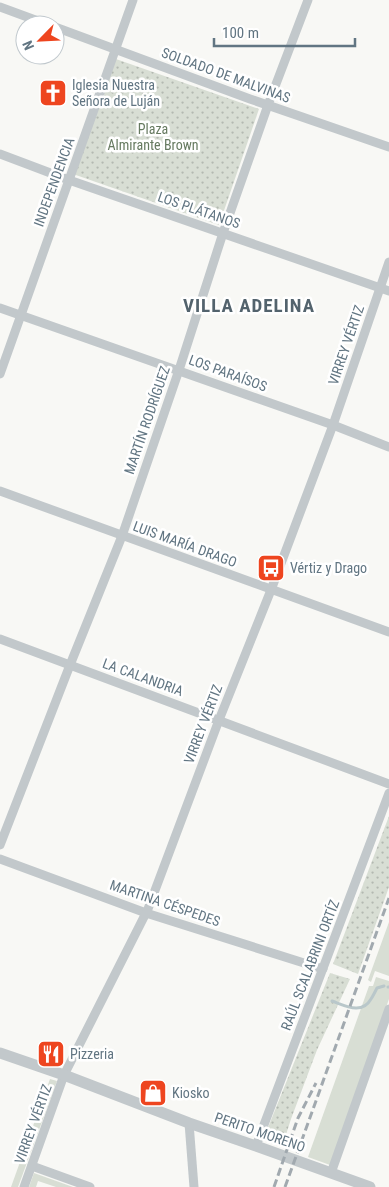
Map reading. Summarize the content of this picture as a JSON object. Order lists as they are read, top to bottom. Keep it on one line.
{"streets":{"street":["SOLDADO DE MALVINAS","INDEPENDENCIA","LOS PLÁTANOS","VIRREY VÉRTIZ","LOS PARAÍSOS","MARTÍN RODRÍGUEZ","LUIS MARÍA DRAGO","LA CALANDRIA","MARTINA CÉSPEDES","RAÚL SCALABRINI ORTÍZ","PERITO MORENO"]},"crossings":[["SOLDADO DE MALVINAS","INDEPENDENCIA"],["SOLDADO DE MALVINAS","MARTÍN RODRÍGUEZ"],["INDEPENDENCIA","LOS PLÁTANOS"],["INDEPENDENCIA","LOS PARAÍSOS"],["LOS PLÁTANOS","VIRREY VÉRTIZ"],["LOS PLÁTANOS","MARTÍN RODRÍGUEZ"],["VIRREY VÉRTIZ","LOS PARAÍSOS"],["VIRREY VÉRTIZ","LUIS MARÍA DRAGO"],["VIRREY VÉRTIZ","LA CALANDRIA"],["VIRREY VÉRTIZ","MARTINA CÉSPEDES"],["VIRREY VÉRTIZ","PERITO MORENO"],["LOS PARAÍSOS","MARTÍN RODRÍGUEZ"],["MARTÍN RODRÍGUEZ","LUIS MARÍA DRAGO"],["MARTÍN RODRÍGUEZ","LA CALANDRIA"],["MARTINA CÉSPEDES","RAÚL SCALABRINI ORTÍZ"],["RAÚL SCALABRINI ORTÍZ","PERITO MORENO"]],"districts":["VILLA ADELINA"],"parks":["Plaza Almirante Brown"],"places":{"church":["Iglesia Nuestra Señora de Luján"],"bus stop":["Vértiz y Drago"],"restaurant":["Pizzeria"],"shop":["Kiosko"]},"scale_bar":"100 m","north":"bottom left"}
